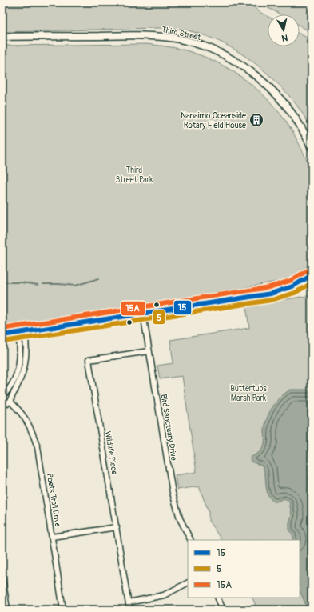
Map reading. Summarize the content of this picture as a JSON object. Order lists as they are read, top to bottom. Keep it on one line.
{"streets":{"main road":["Third Street"],"street":["Bird Sanctuary Drive","Wildlife Place","Poets Trail Drive"]},"crossings":[["Bird Sanctuary Drive","Wildlife Place"]],"parks":["Third Street Park","Buttertubs Marsh Park"],"places":{"building":["Nanaimo Oceanside Rotary Field House"]},"lines":["transit line 15A","transit line 15","transit line 5"],"legend":["15","5","15A"],"north":"bottom"}
